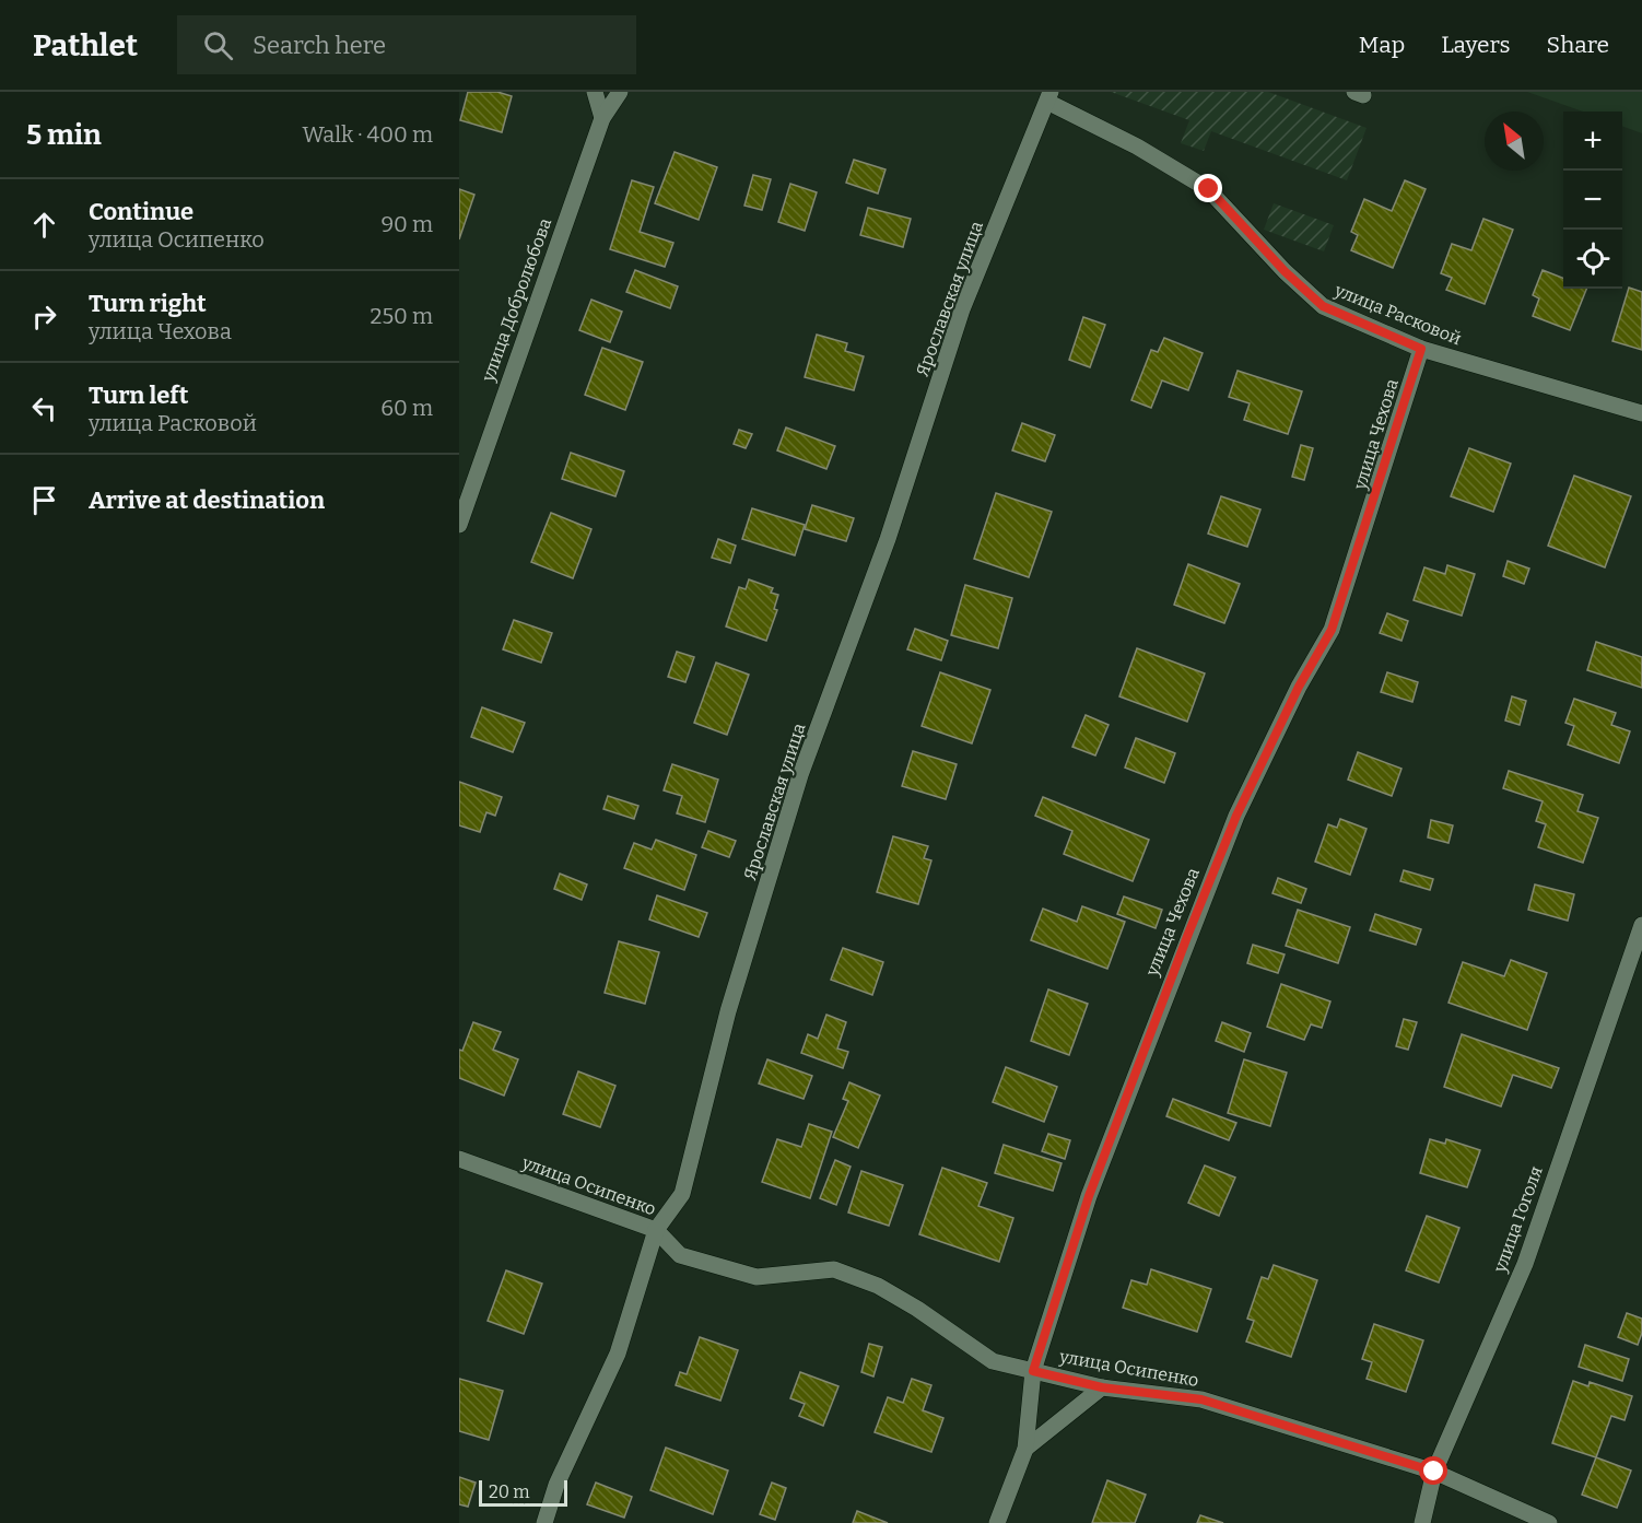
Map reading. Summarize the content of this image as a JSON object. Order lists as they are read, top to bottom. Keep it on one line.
{"streets":{"street":["Ярославская улица","улица Добролюбова","улица Расковой","улица Чехова","улица Осипенко","улица Гоголя"]},"crossings":[["Ярославская улица","улица Расковой"],["Ярославская улица","улица Осипенко"],["улица Расковой","улица Чехова"],["улица Чехова","улица Осипенко"],["улица Осипенко","улица Гоголя"]],"scale_bar":"20 m","north":"top left","page":{"header":"Pathlet","search":"Search here","nav":["Map","Layers","Share"],"heading":["5 min","Walk · 400 m"],"map_buttons":["+","−"],"list":[["Continue","улица Осипенко","90 m"],["Turn right","улица Чехова","250 m"],["Turn left","улица Расковой","60 m"],"Arrive at destination"],"scale":"20 m"}}
